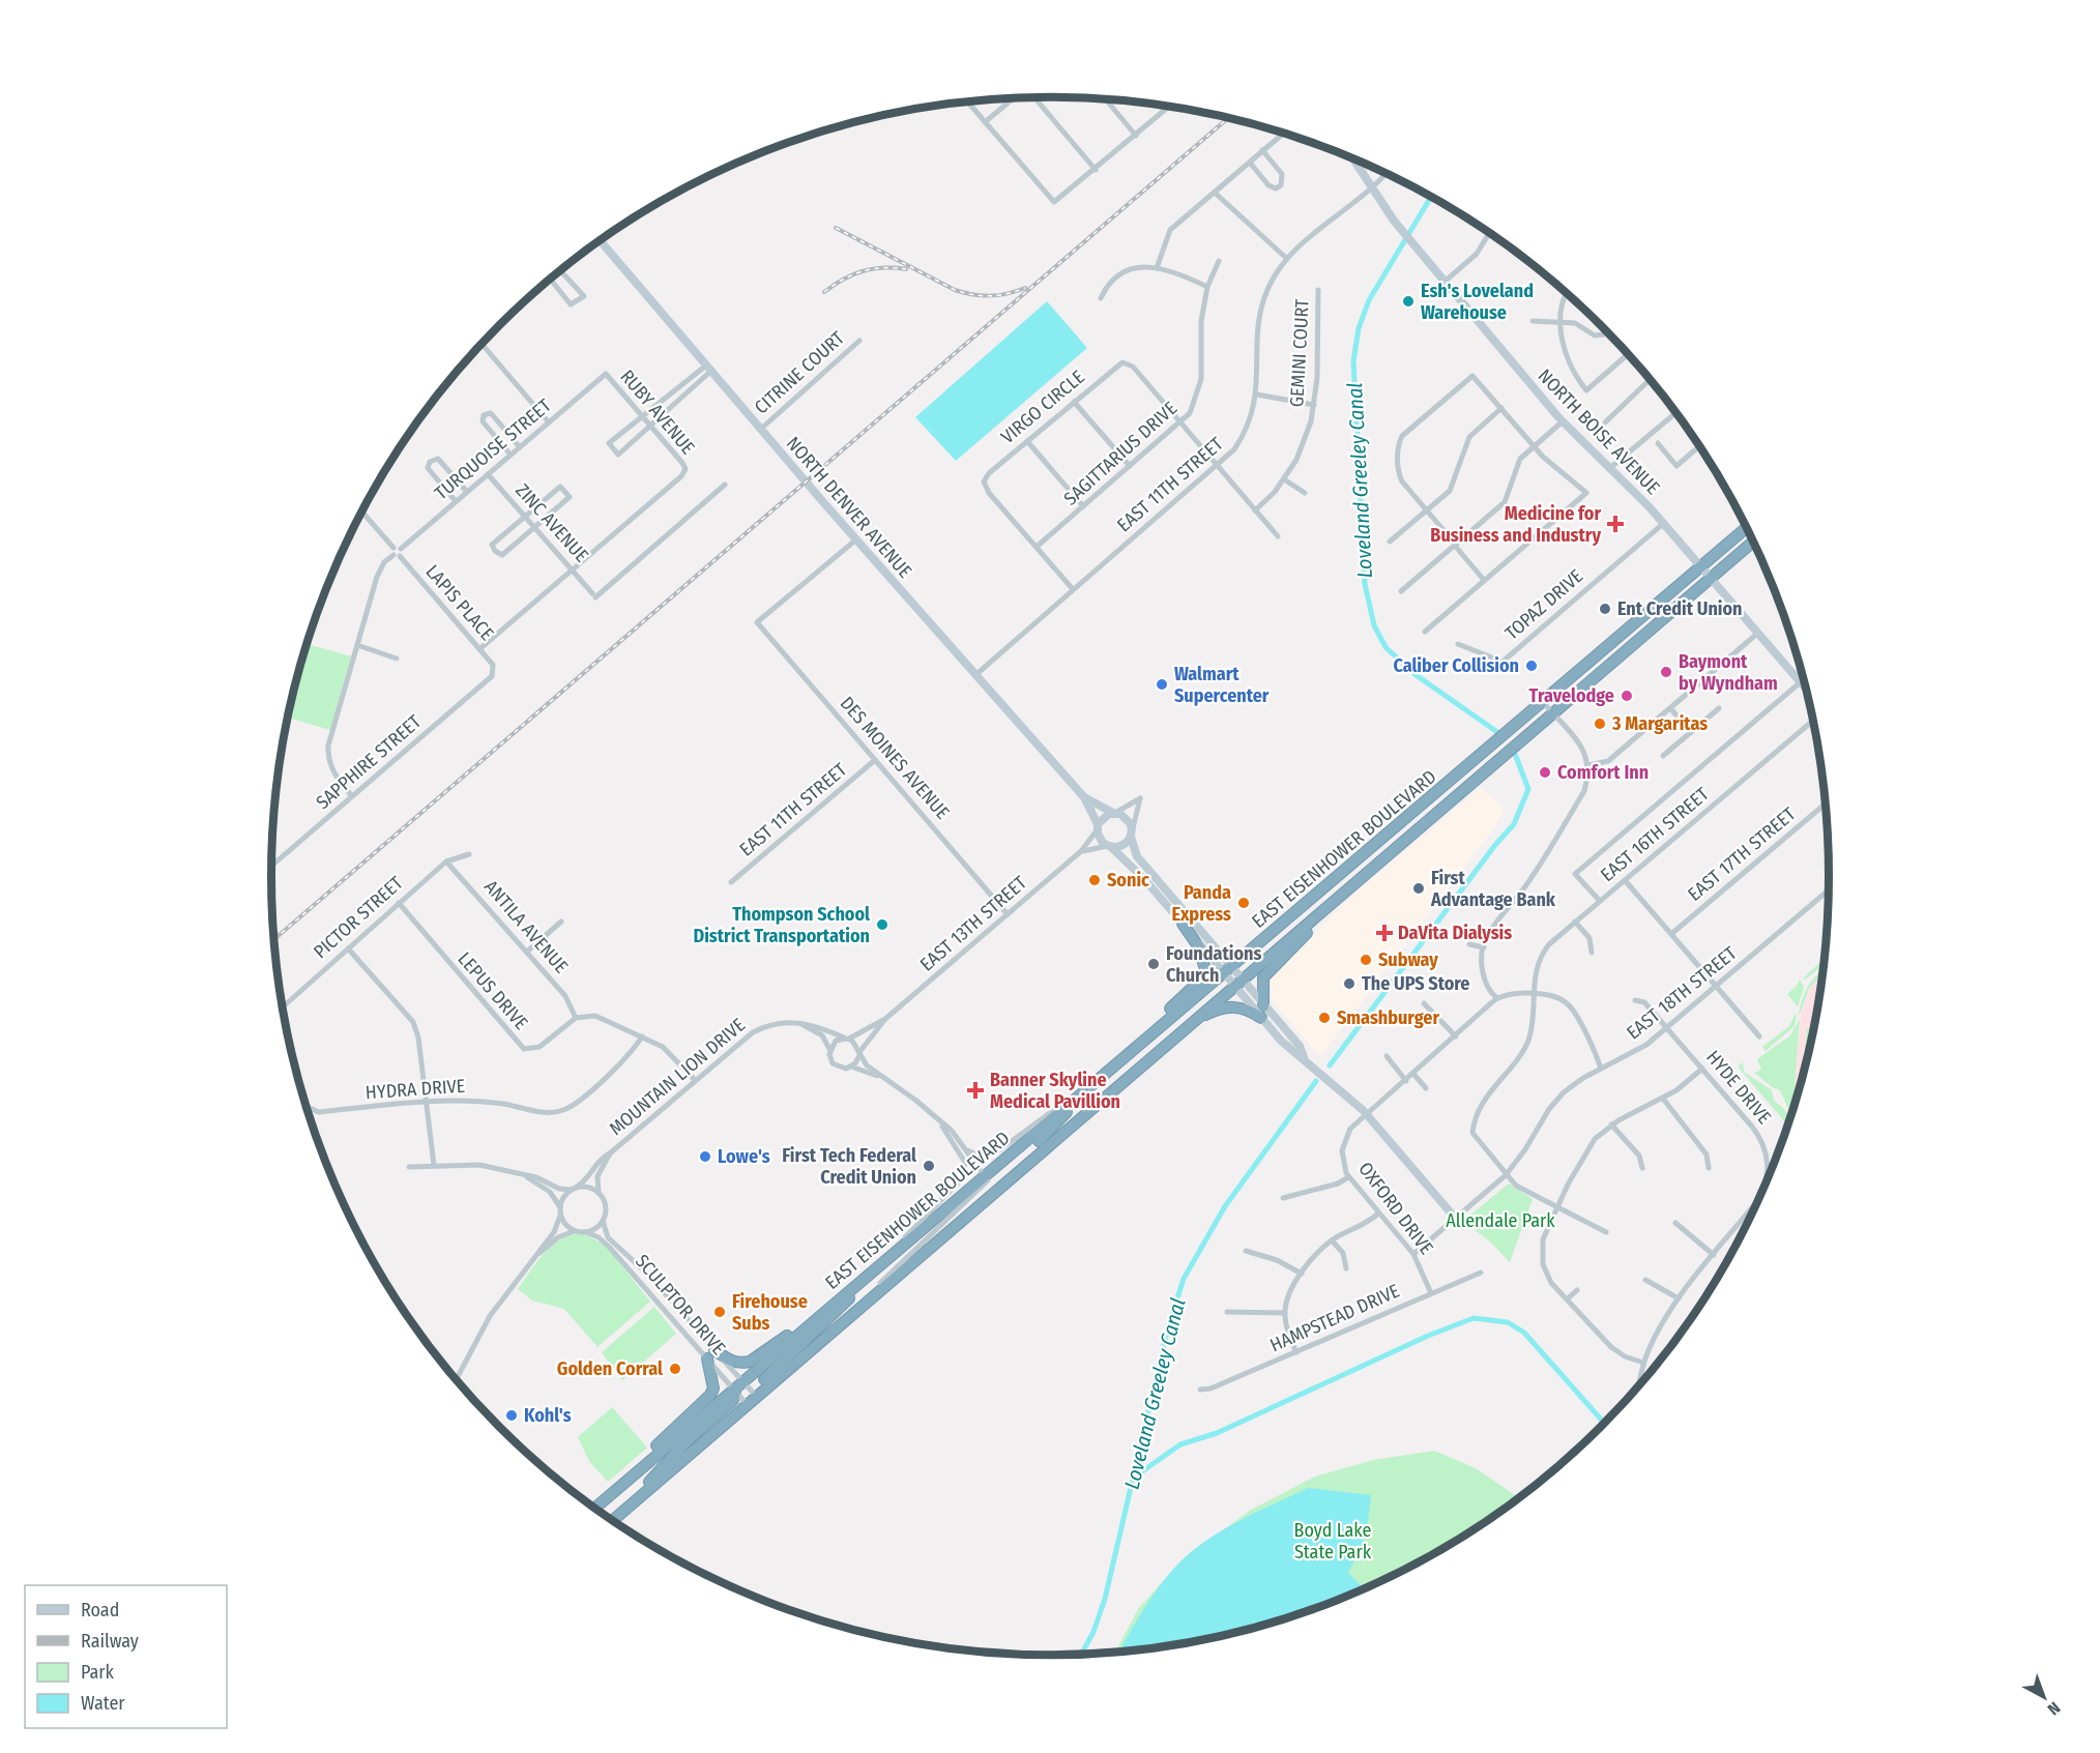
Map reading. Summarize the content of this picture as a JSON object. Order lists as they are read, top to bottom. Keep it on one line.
{"streets":{"highway":["EAST EISENHOWER BOULEVARD"],"main road":["NORTH BOISE AVENUE","NORTH DENVER AVENUE"],"street":["GEMINI COURT","CITRINE COURT","VIRGO CIRCLE","RUBY AVENUE","TURQUOISE STREET","SAGITTARIUS DRIVE","EAST 11TH STREET","ZINC AVENUE","LAPIS PLACE","TOPAZ DRIVE","DES MOINES AVENUE","SAPPHIRE STREET","EAST 16TH STREET","EAST 17TH STREET","PICTOR STREET","EAST 13TH STREET","ANTILA AVENUE","LEPUS DRIVE","EAST 18TH STREET","MOUNTAIN LION DRIVE","HYDE DRIVE","HYDRA DRIVE","OXFORD DRIVE","SCULPTOR DRIVE","HAMPSTEAD DRIVE"]},"crossings":[["GEMINI COURT","VIRGO CIRCLE"],["CITRINE COURT","NORTH DENVER AVENUE"],["VIRGO CIRCLE","SAGITTARIUS DRIVE"],["VIRGO CIRCLE","EAST 11TH STREET"],["RUBY AVENUE","TURQUOISE STREET"],["RUBY AVENUE","ZINC AVENUE"],["NORTH BOISE AVENUE","EAST 11TH STREET"],["NORTH BOISE AVENUE","TOPAZ DRIVE"],["NORTH BOISE AVENUE","EAST EISENHOWER BOULEVARD"],["TURQUOISE STREET","ZINC AVENUE"],["TURQUOISE STREET","LAPIS PLACE"],["TURQUOISE STREET","SAPPHIRE STREET"],["EAST 11TH STREET","NORTH DENVER AVENUE"],["EAST 11TH STREET","DES MOINES AVENUE"],["NORTH DENVER AVENUE","DES MOINES AVENUE"],["NORTH DENVER AVENUE","EAST 13TH STREET"],["LAPIS PLACE","SAPPHIRE STREET"],["DES MOINES AVENUE","EAST 13TH STREET"],["EAST 16TH STREET","EAST 18TH STREET"],["EAST EISENHOWER BOULEVARD","SCULPTOR DRIVE"],["PICTOR STREET","ANTILA AVENUE"],["PICTOR STREET","LEPUS DRIVE"],["EAST 13TH STREET","MOUNTAIN LION DRIVE"],["ANTILA AVENUE","LEPUS DRIVE"],["EAST 18TH STREET","HYDE DRIVE"],["EAST 18TH STREET","OXFORD DRIVE"],["MOUNTAIN LION DRIVE","SCULPTOR DRIVE"],["OXFORD DRIVE","HAMPSTEAD DRIVE"]],"water":["Loveland Greeley Canal"],"parks":["Allendale Park","Boyd Lake State Park"],"places":{"other":["Esh's Loveland Warehouse","Ent Credit Union","Caliber Collision","Baymont by Wyndham","Walmart Supercenter","Travelodge","3 Margaritas","Comfort Inn","Sonic","First Advantage Bank","Panda Express","Thompson School District Transportation","Subway","Foundations Church","The UPS Store","Smashburger","Lowe's","First Tech Federal Credit Union","Firehouse Subs","Golden Corral","Kohl's"],"health":["Medicine for Business and Industry","DaVita Dialysis","Banner Skyline Medical Pavillion"]},"legend":["Road","Railway","Park","Water"],"north":"bottom right"}
